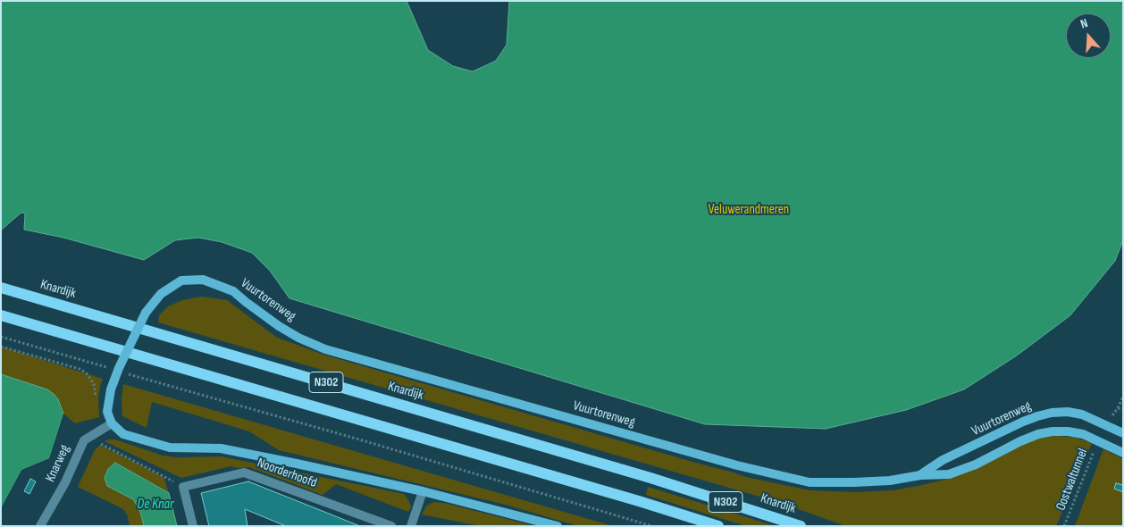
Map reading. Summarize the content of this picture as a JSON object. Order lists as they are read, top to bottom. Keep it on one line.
{"streets":{"main road":["Knardijk","N302"],"street":["Vuurtorenweg","Knarweg","Noorderhoofd"],"path":["Oostwaltunnel"]},"crossings":[["Vuurtorenweg","Knarweg"],["Vuurtorenweg","Oostwaltunnel"]],"water":["De Knar"],"parks":["Veluwerandmeren"],"north":"top"}
